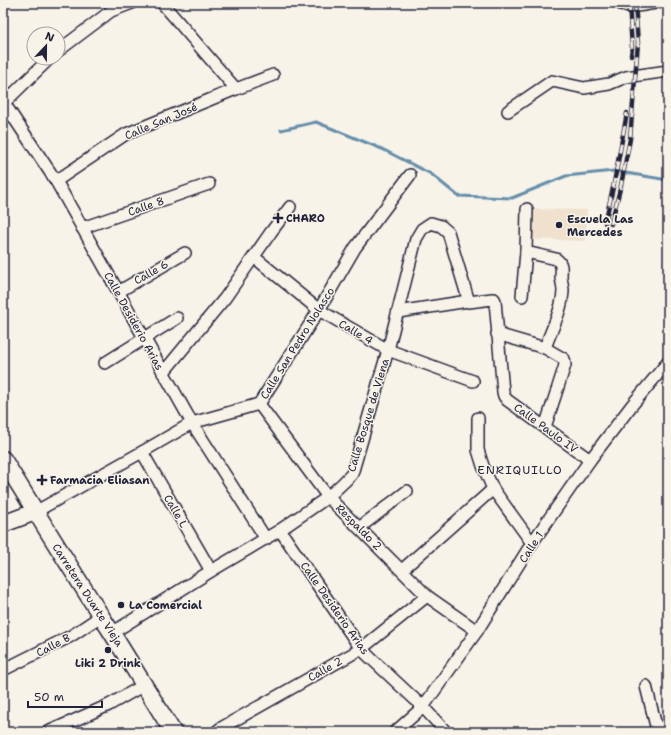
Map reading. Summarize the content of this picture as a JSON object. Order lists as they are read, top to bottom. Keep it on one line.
{"streets":{"main road":["Carretera Duarte Vieja"],"street":["Calle San José","Calle 8","Calle 6","Calle Desiderio Arias","Calle 4","Calle San Pedro Nolasco","Calle Bosque de Viena","Calle Paulo IV","Calle L","Respaldo 2","Calle 1","Calle B","Calle 2"]},"crossings":[["Calle San José","Calle Desiderio Arias"],["Calle 8","Calle Desiderio Arias"],["Calle 6","Calle Desiderio Arias"],["Calle Desiderio Arias","Calle San Pedro Nolasco"],["Calle Desiderio Arias","Calle Bosque de Viena"],["Calle Desiderio Arias","Calle 1"],["Calle Desiderio Arias","Calle 2"],["Calle 4","Calle San Pedro Nolasco"],["Calle 4","Calle Bosque de Viena"],["Calle San Pedro Nolasco","Calle L"],["Calle San Pedro Nolasco","Respaldo 2"],["Calle San Pedro Nolasco","Carretera Duarte Vieja"],["Calle Bosque de Viena","Calle Paulo IV"],["Calle Bosque de Viena","Calle L"],["Calle Bosque de Viena","Respaldo 2"],["Calle Bosque de Viena","Carretera Duarte Vieja"],["Calle Paulo IV","Calle 1"],["Respaldo 2","Calle 1"],["Respaldo 2","Calle 2"],["Carretera Duarte Vieja","Calle B"]],"districts":["ENRIQUILLO"],"places":{"health":["CHARO","Farmacia Eliasan"],"other":["Escuela Las Mercedes","La Comercial","Liki 2 Drink"]},"scale_bar":"50 m","north":"top"}
